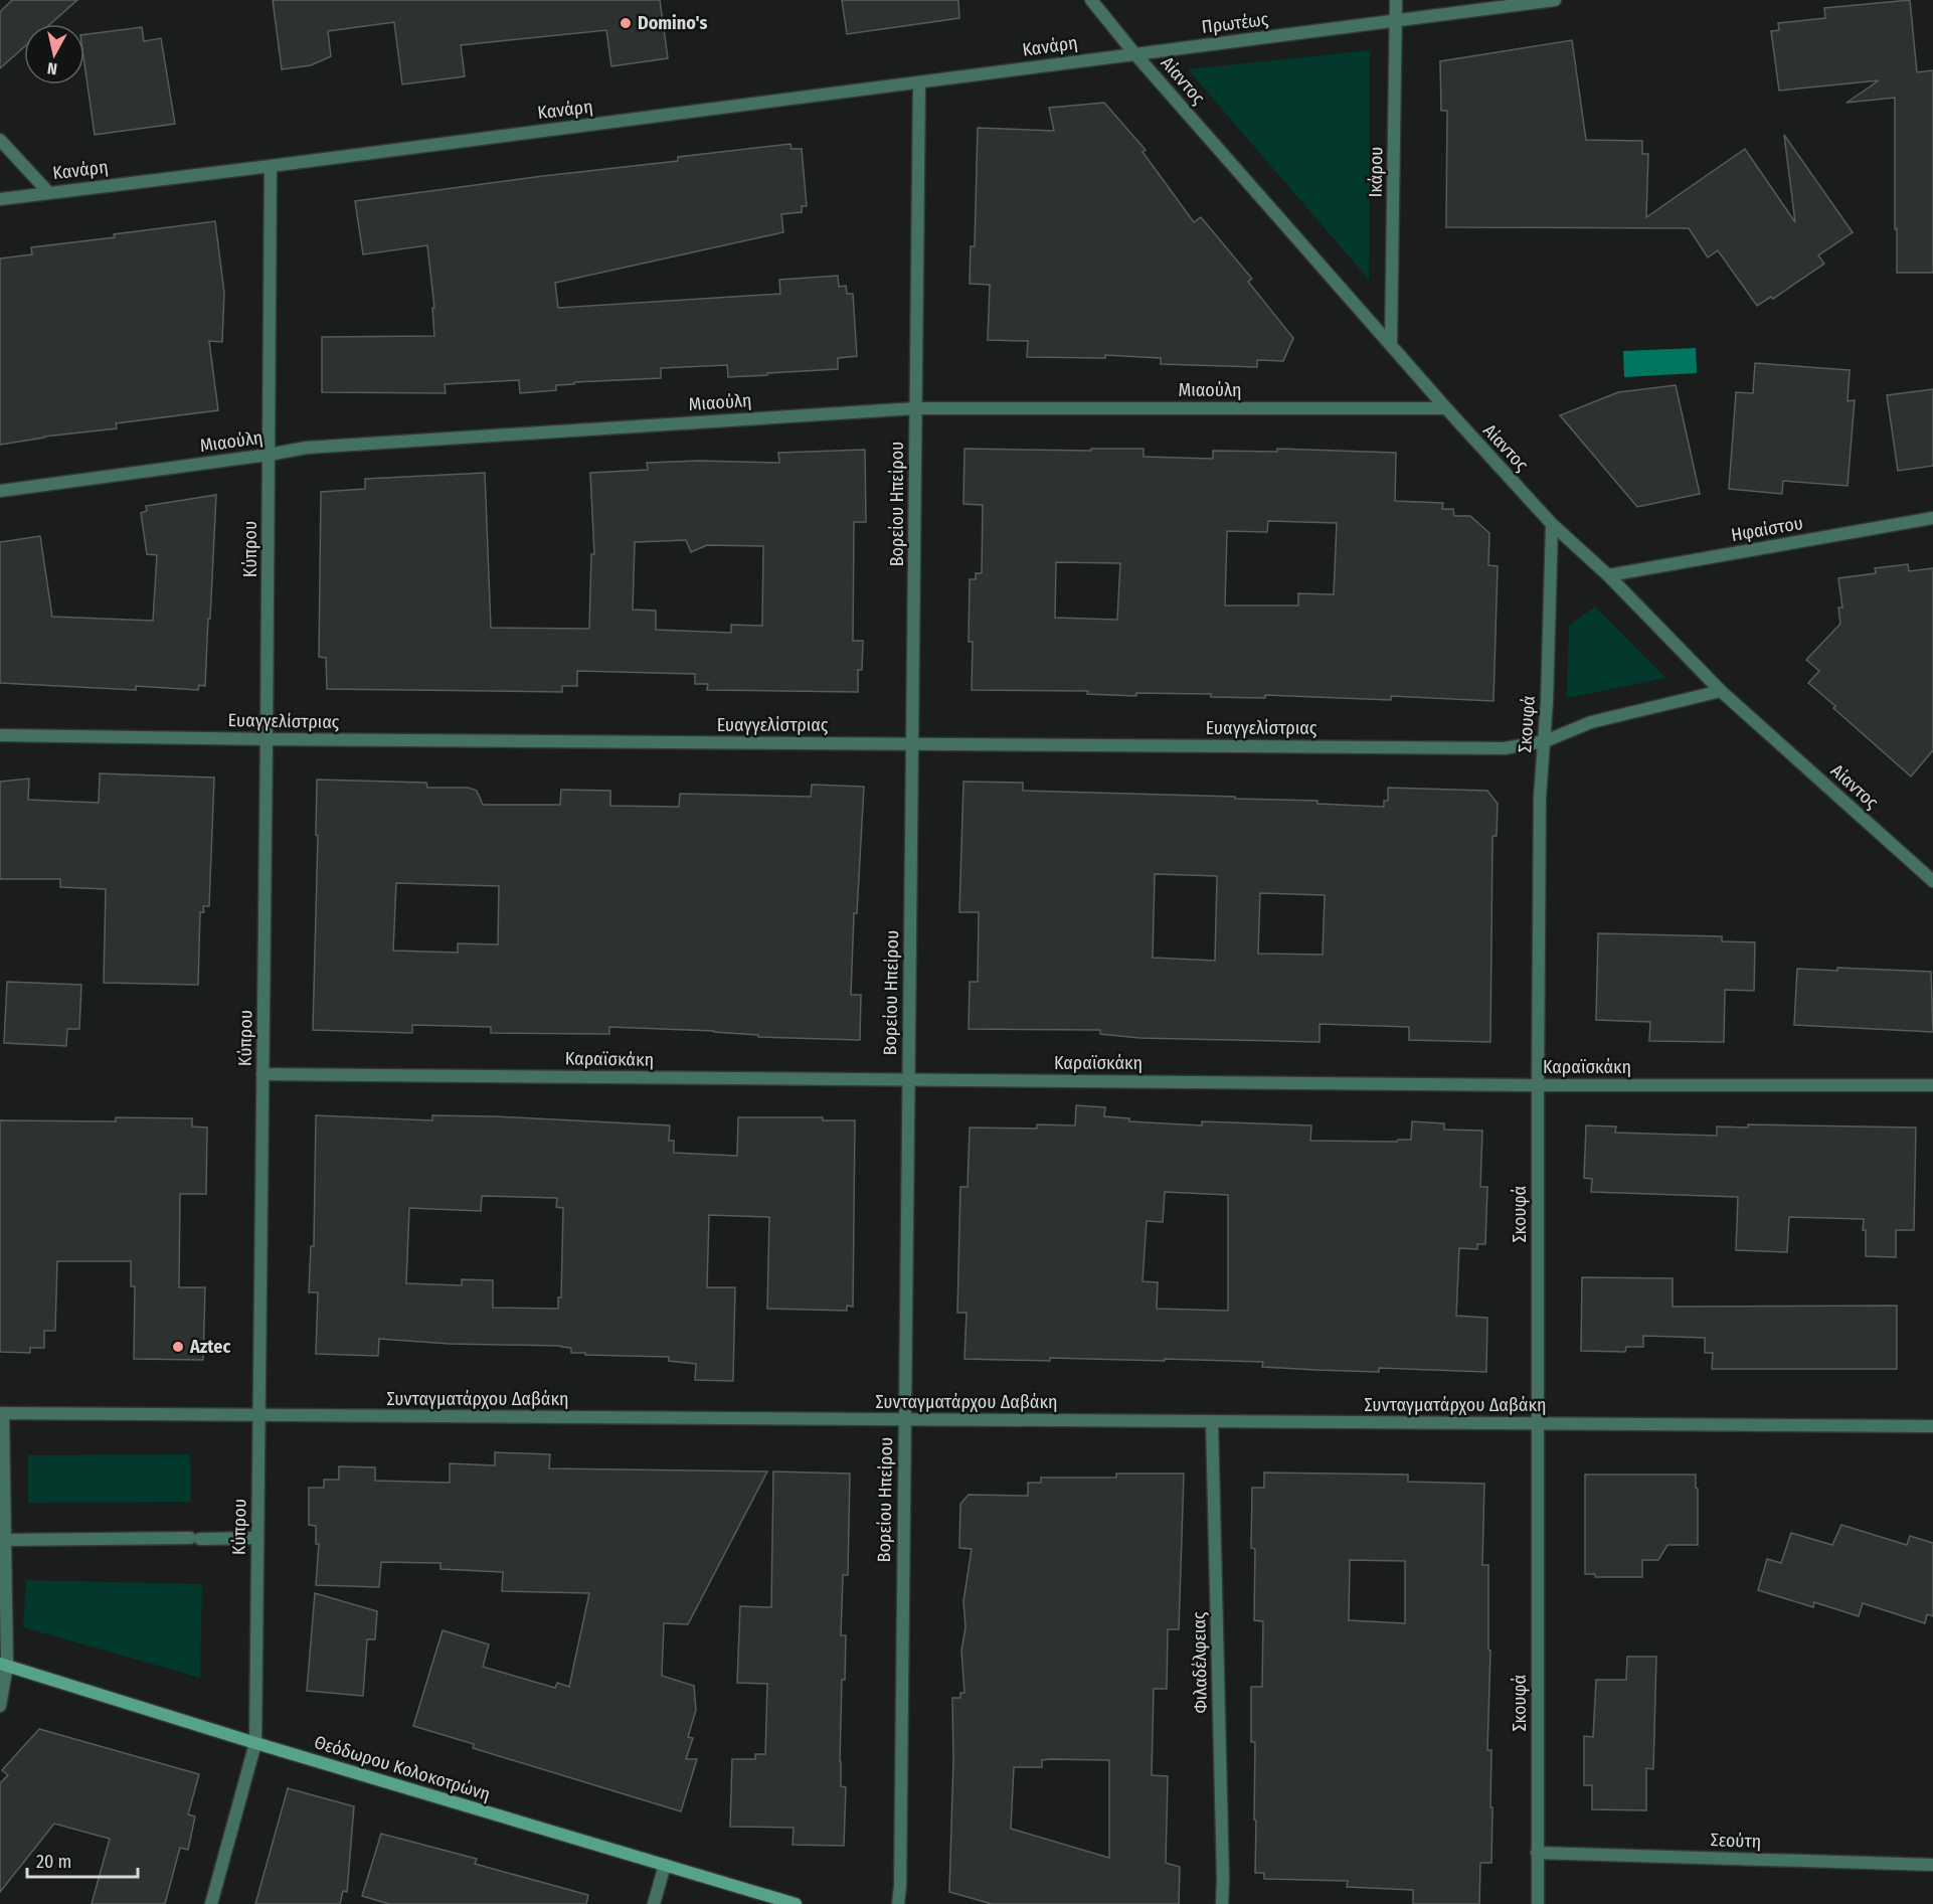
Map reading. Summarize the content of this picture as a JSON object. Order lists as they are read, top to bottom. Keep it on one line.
{"streets":{"street":["Πρωτέως","Κανάρη","Αίαντος","Ικάρου","Μιαούλη","Βορείου Ηπείρου","Ηφαίστου","Κύπρου","Ευαγγελίστριας","Σκουφά","Καραϊσκάκη","Συνταγματάρχου Δαβάκη","Φιλαδέλφειας","Θεόδωρου Κολοκοτρώνη","Σεούτη"]},"crossings":[["Πρωτέως","Κανάρη"],["Πρωτέως","Αίαντος"],["Πρωτέως","Ικάρου"],["Κανάρη","Αίαντος"],["Κανάρη","Βορείου Ηπείρου"],["Κανάρη","Κύπρου"],["Αίαντος","Ικάρου"],["Αίαντος","Μιαούλη"],["Αίαντος","Ηφαίστου"],["Αίαντος","Ευαγγελίστριας"],["Αίαντος","Σκουφά"],["Μιαούλη","Βορείου Ηπείρου"],["Μιαούλη","Κύπρου"],["Βορείου Ηπείρου","Ευαγγελίστριας"],["Βορείου Ηπείρου","Καραϊσκάκη"],["Βορείου Ηπείρου","Συνταγματάρχου Δαβάκη"],["Κύπρου","Ευαγγελίστριας"],["Κύπρου","Καραϊσκάκη"],["Κύπρου","Συνταγματάρχου Δαβάκη"],["Κύπρου","Θεόδωρου Κολοκοτρώνη"],["Ευαγγελίστριας","Σκουφά"],["Σκουφά","Καραϊσκάκη"],["Σκουφά","Συνταγματάρχου Δαβάκη"],["Σκουφά","Σεούτη"],["Συνταγματάρχου Δαβάκη","Φιλαδέλφειας"]],"places":["Domino's","Aztec"],"scale_bar":"20 m","north":"bottom"}
